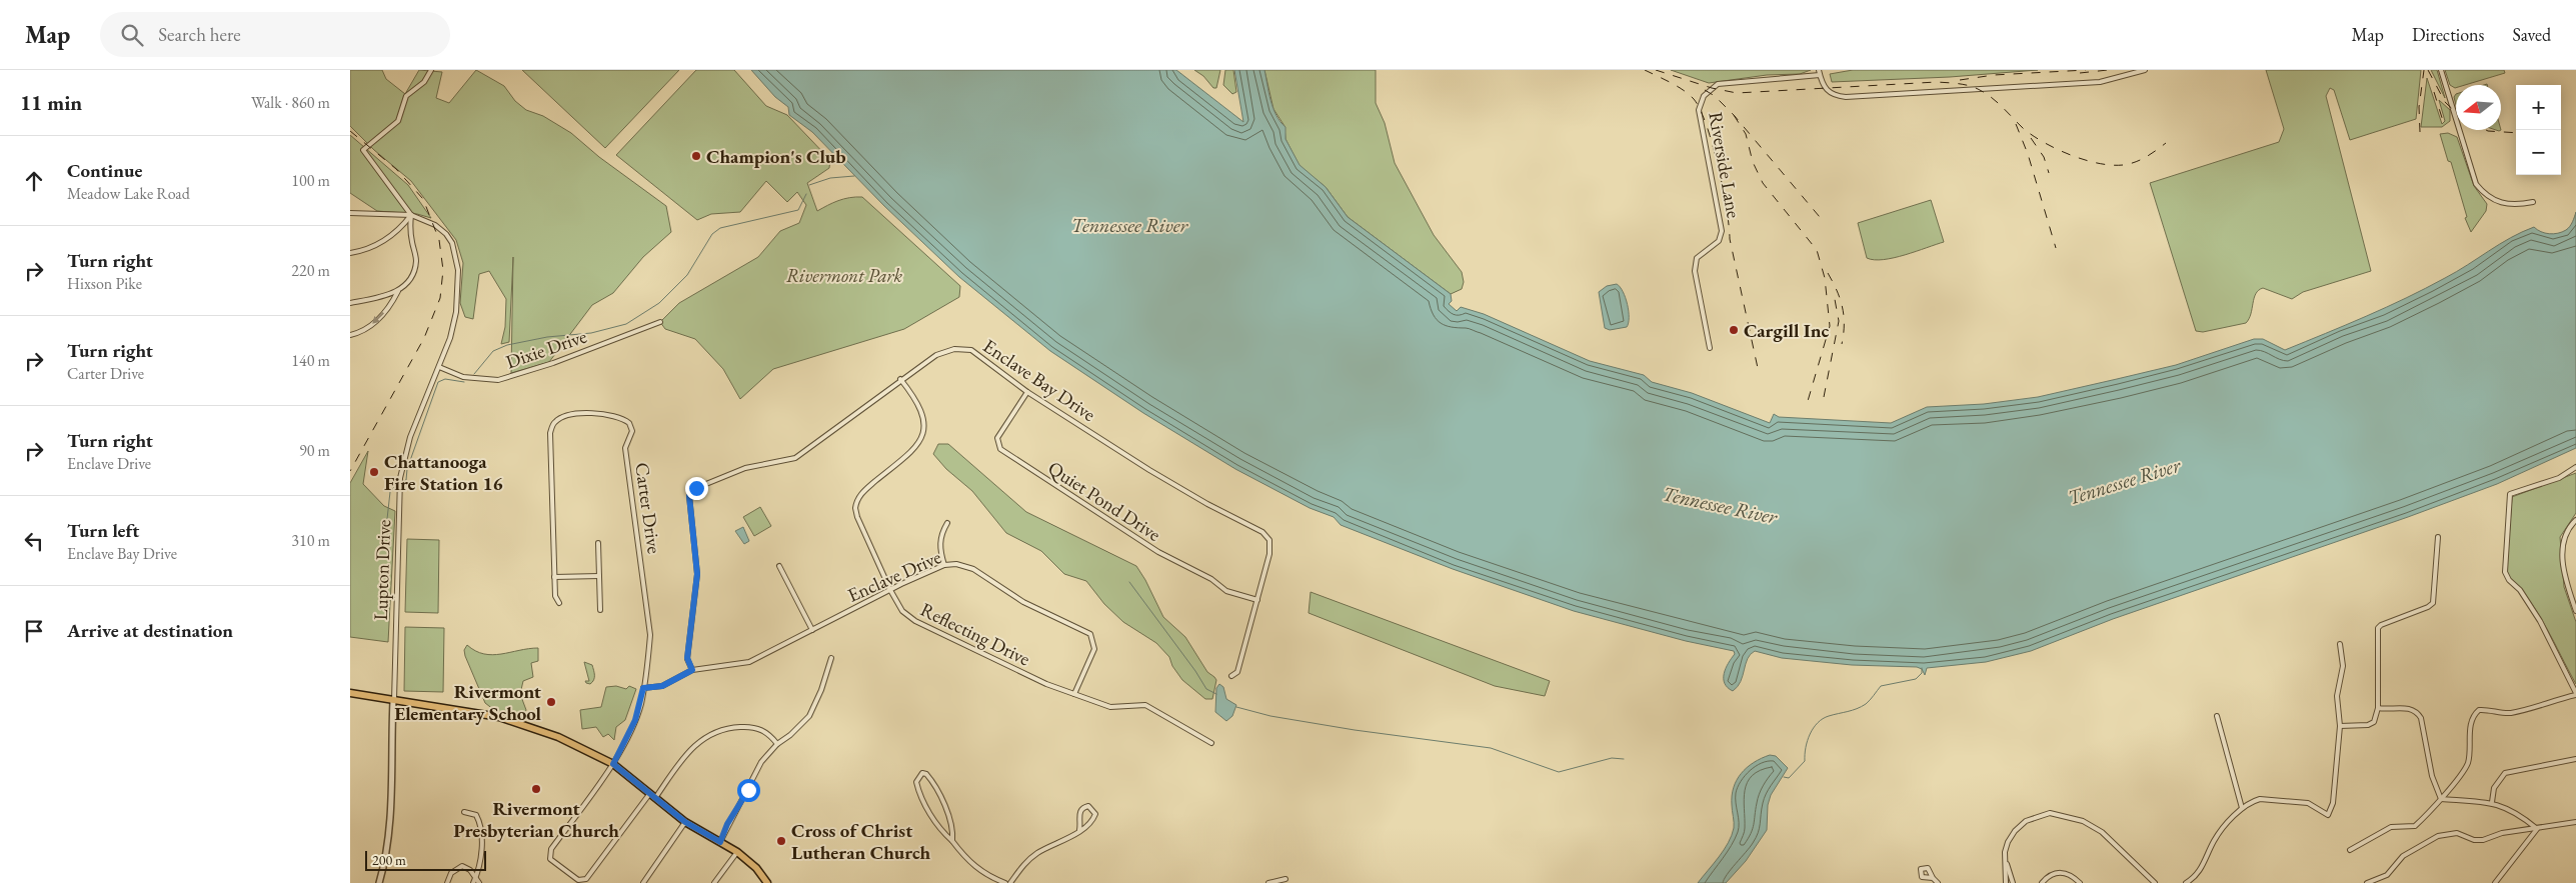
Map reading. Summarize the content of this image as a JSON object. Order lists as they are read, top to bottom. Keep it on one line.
{"streets":{"street":["Riverside Lane","Dixie Drive","Enclave Bay Drive","Quiet Pond Drive","Carter Drive","Lupton Drive","Enclave Drive","Reflecting Drive"]},"crossings":[["Dixie Drive","Lupton Drive"],["Enclave Bay Drive","Quiet Pond Drive"],["Enclave Bay Drive","Enclave Drive"],["Enclave Bay Drive","Reflecting Drive"],["Carter Drive","Enclave Drive"],["Enclave Drive","Reflecting Drive"]],"water":["Tennessee River"],"parks":["Rivermont Park"],"places":["Champion's Club","Cargill Inc","Chattanooga Fire Station 16","Rivermont Elementary School","Rivermont Presbyterian Church","Cross of Christ Lutheran Church"],"scale_bar":"200 m","north":"left","page":{"header":"Map","search":"Search here","nav":["Map","Directions","Saved"],"heading":["11 min","Walk · 860 m"],"map_buttons":["+","−"],"list":[["Continue","Meadow Lake Road","100 m"],["Turn right","Hixson Pike","220 m"],["Turn right","Carter Drive","140 m"],["Turn right","Enclave Drive","90 m"],["Turn left","Enclave Bay Drive","310 m"],"Arrive at destination"],"scale":"200 m"}}
